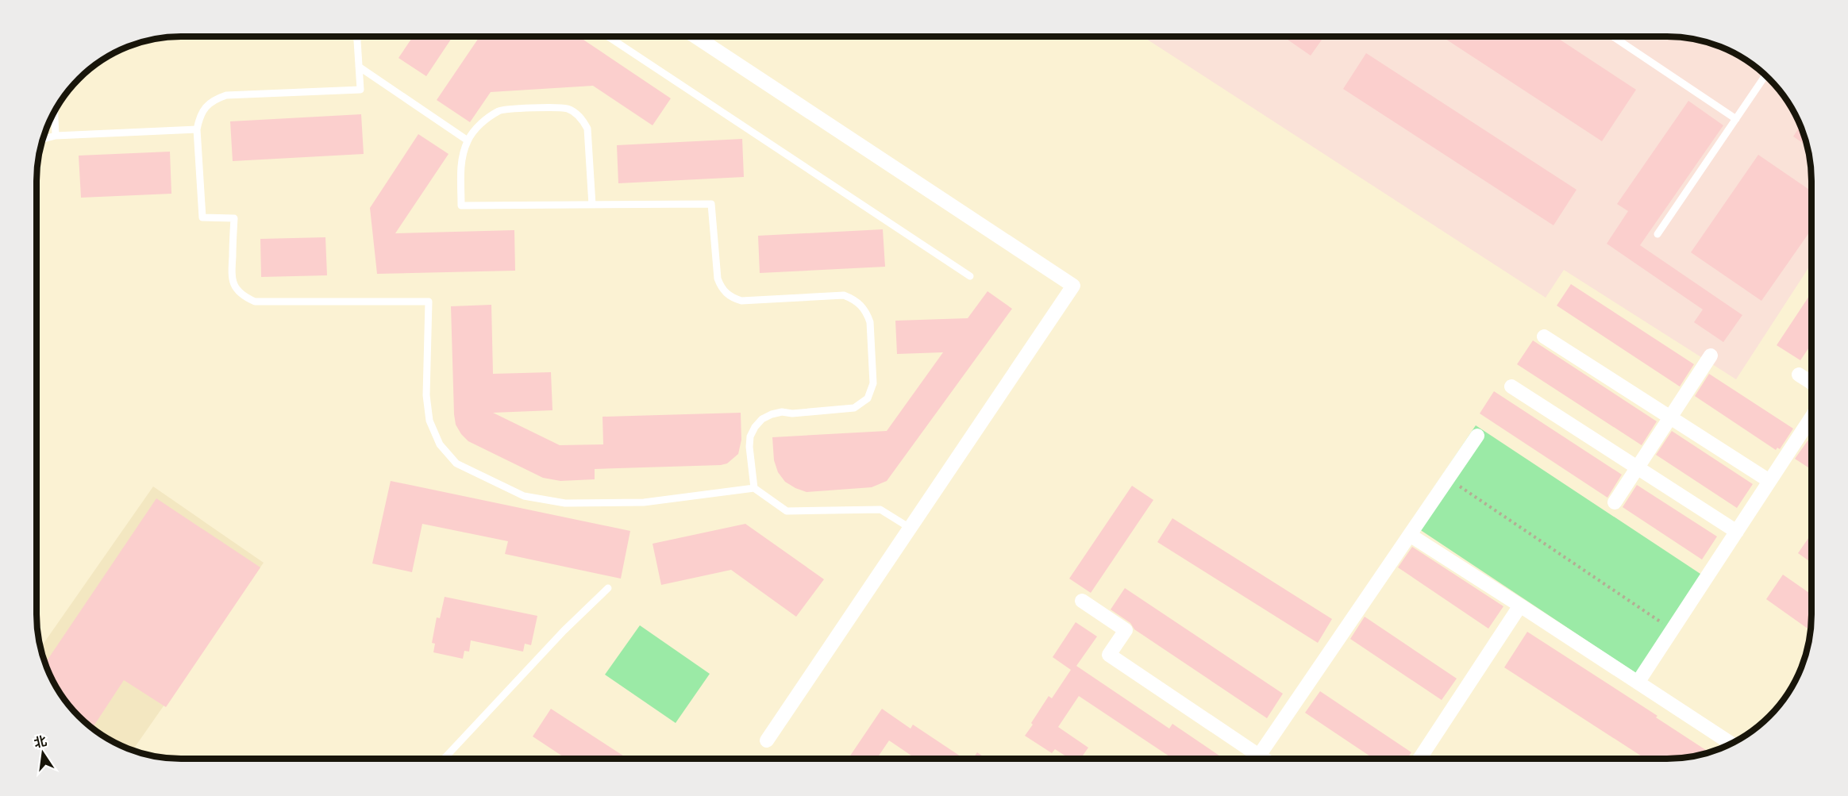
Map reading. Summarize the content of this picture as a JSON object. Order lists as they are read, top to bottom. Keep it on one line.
{"north":"top"}
